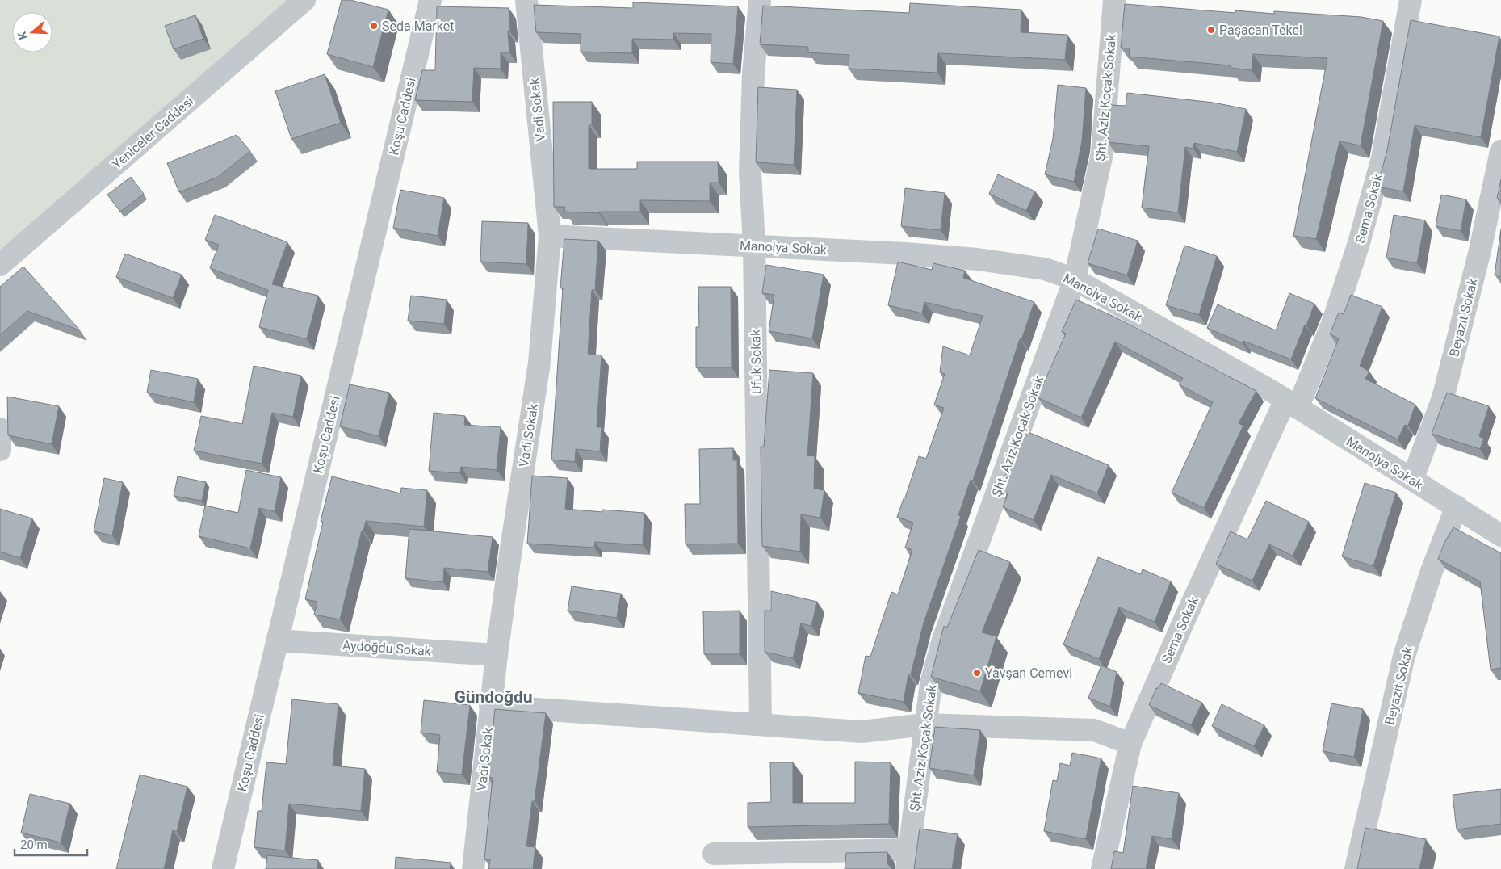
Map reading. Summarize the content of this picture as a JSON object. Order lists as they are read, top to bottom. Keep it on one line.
{"streets":{"street":["Şht. Aziz Koçak Sokak","Vadi Sokak","Koşu Caddesi","Yeniceler Caddesi","Sema Sokak","Manolya Sokak","Beyazıt Sokak","Ufuk Sokak","Aydoğdu Sokak"]},"crossings":[["Şht. Aziz Koçak Sokak","Manolya Sokak"],["Vadi Sokak","Manolya Sokak"],["Vadi Sokak","Aydoğdu Sokak"],["Koşu Caddesi","Aydoğdu Sokak"],["Sema Sokak","Manolya Sokak"],["Manolya Sokak","Beyazıt Sokak"],["Manolya Sokak","Ufuk Sokak"]],"districts":["Gündoğdu"],"places":["Seda Market","Paşacan Tekel","Yavşan Cemevi"],"scale_bar":"20 m","north":"left"}
